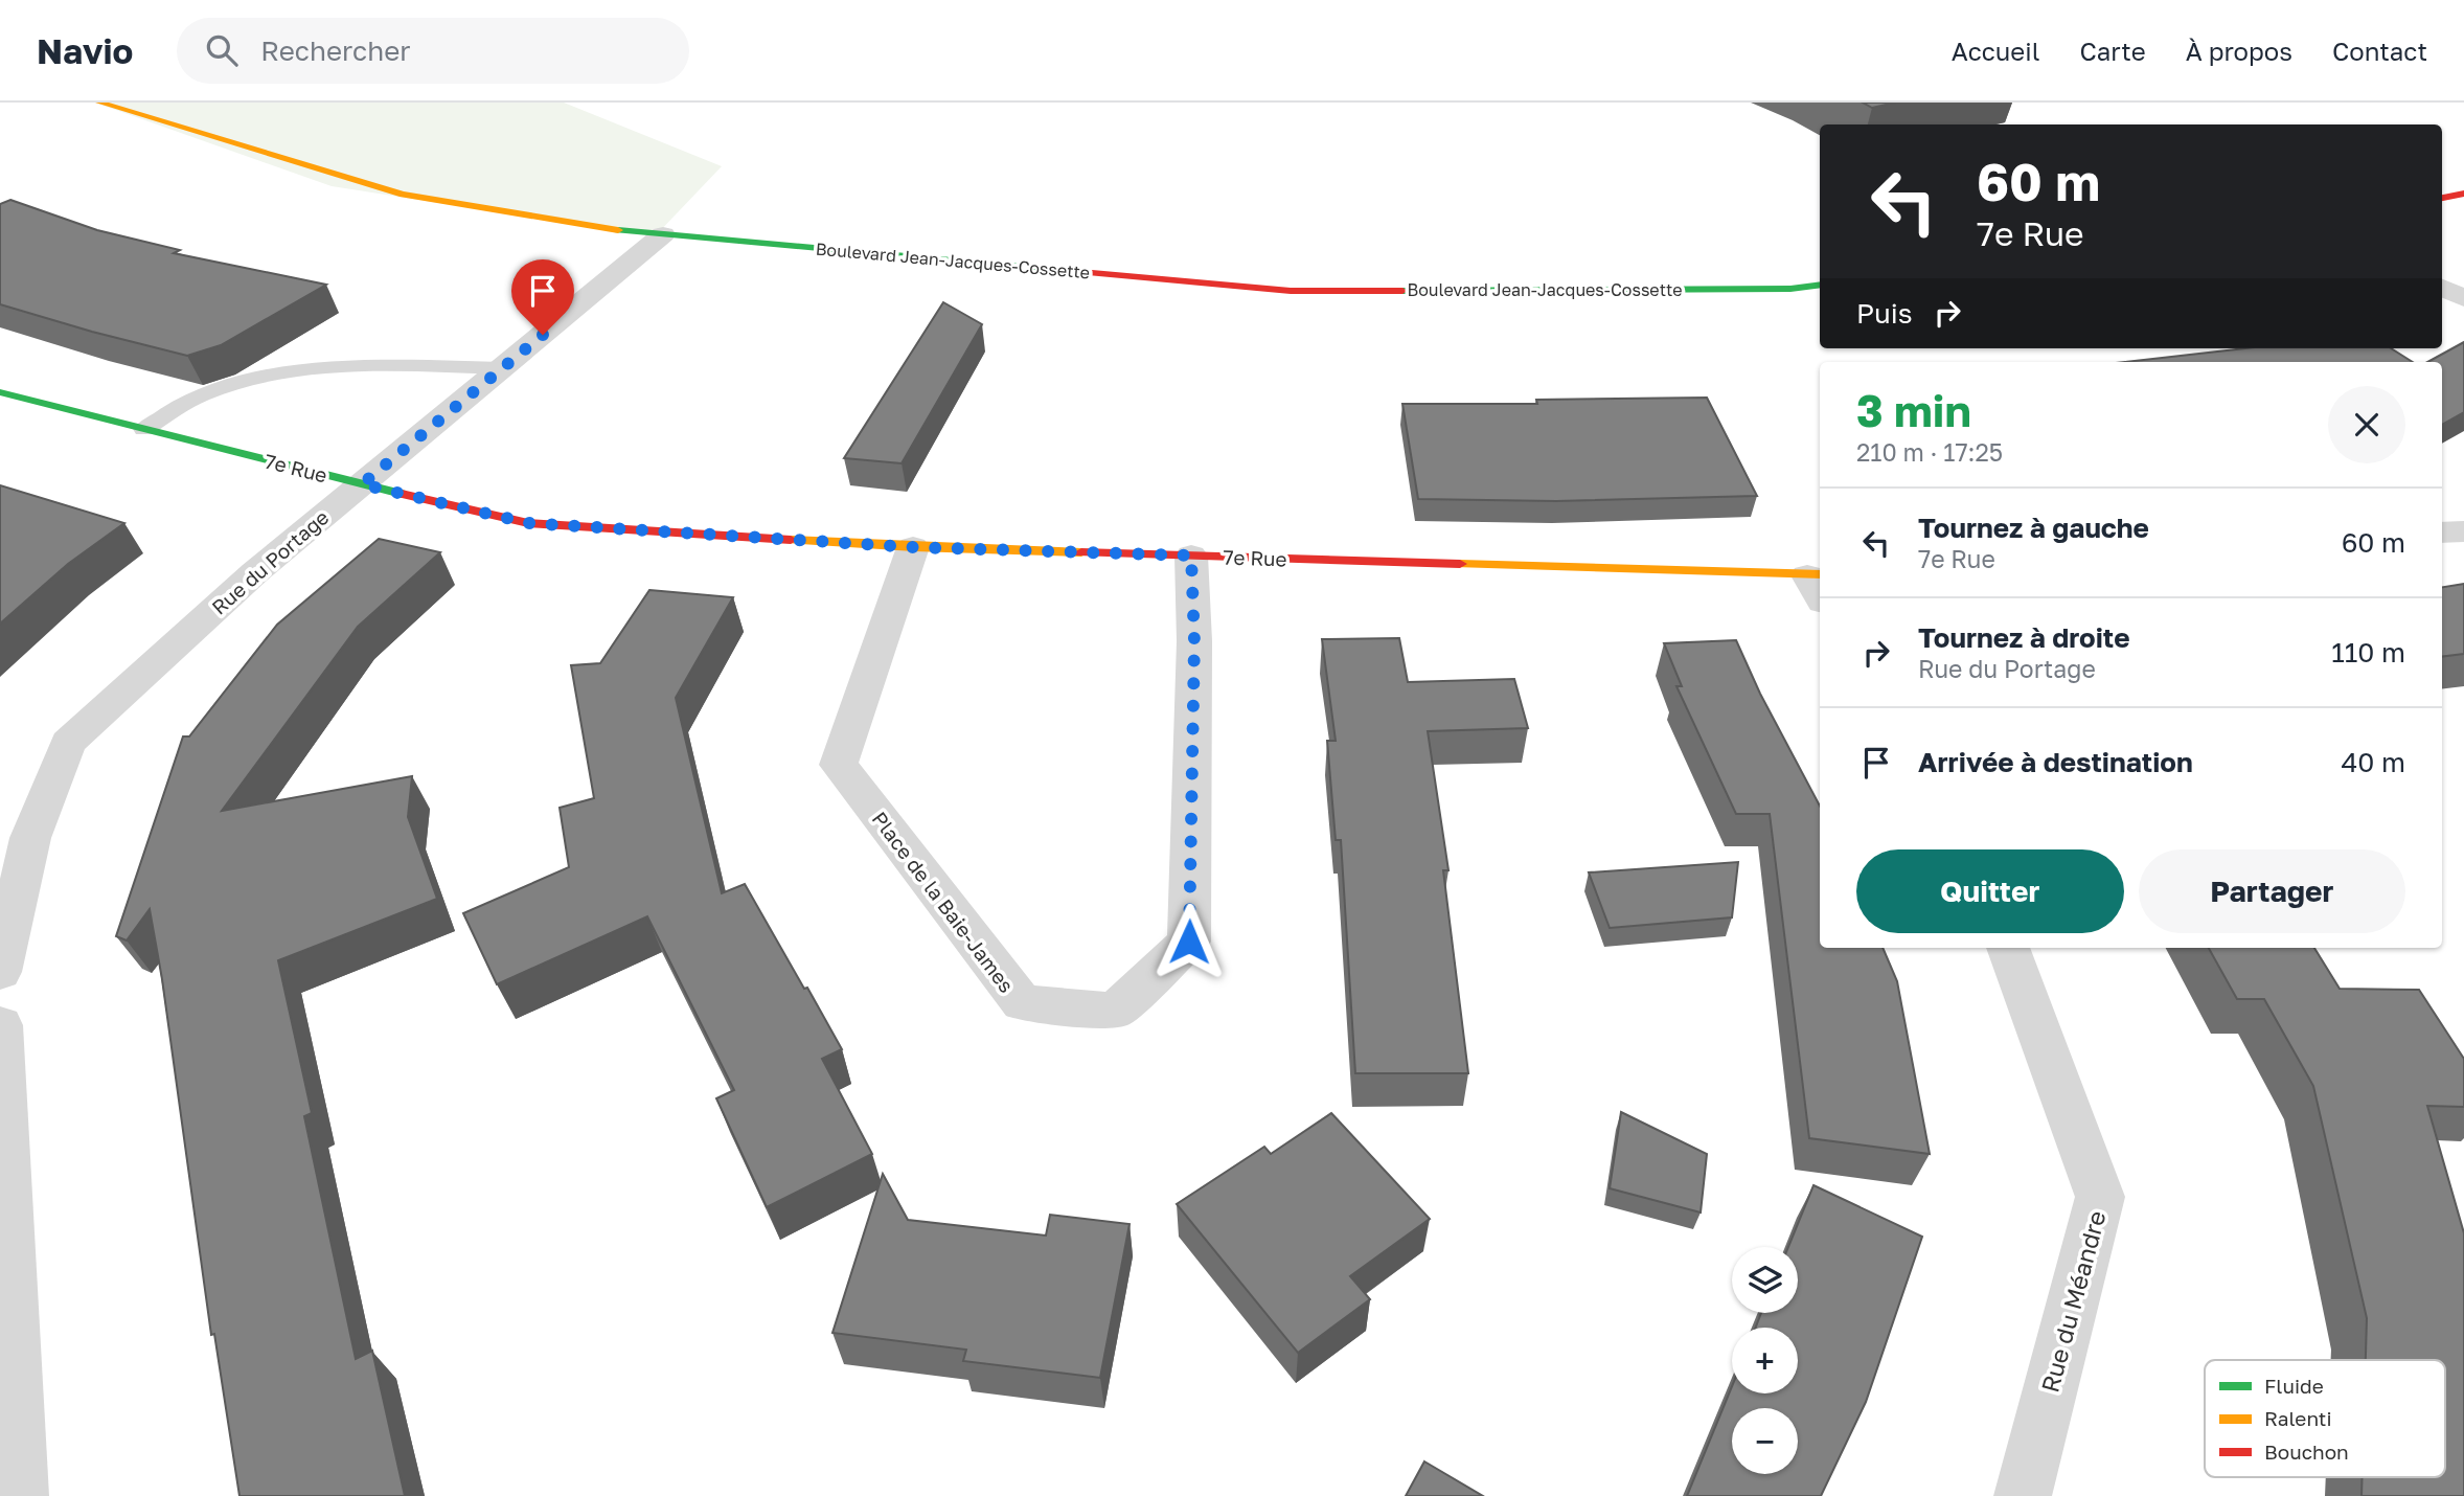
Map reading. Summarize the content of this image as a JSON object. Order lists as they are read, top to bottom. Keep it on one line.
{"streets":{"main road":["Boulevard Jean-Jacques-Cossette","7e Rue"],"street":["Rue du Portage","Place de la Baie-James","Rue du Méandre"]},"crossings":[["Boulevard Jean-Jacques-Cossette","Rue du Portage"],["7e Rue","Rue du Portage"],["7e Rue","Place de la Baie-James"]],"legend":["Fluide","Ralenti","Bouchon"],"page":{"header":"Navio","search":"Rechercher","nav":["Accueil","Carte","À propos","Contact"],"turn":["60 m","7e Rue"],"then":"Puis","heading":["3 min","210 m · 17:25"],"list":[{"name":"Tournez à gauche","note":"7e Rue","value":"60 m"},{"name":"Tournez à droite","note":"Rue du Portage","value":"110 m"},{"name":"Arrivée à destination","value":"40 m"}],"buttons":["Quitter","Partager"],"map_buttons":["+","−"]}}
